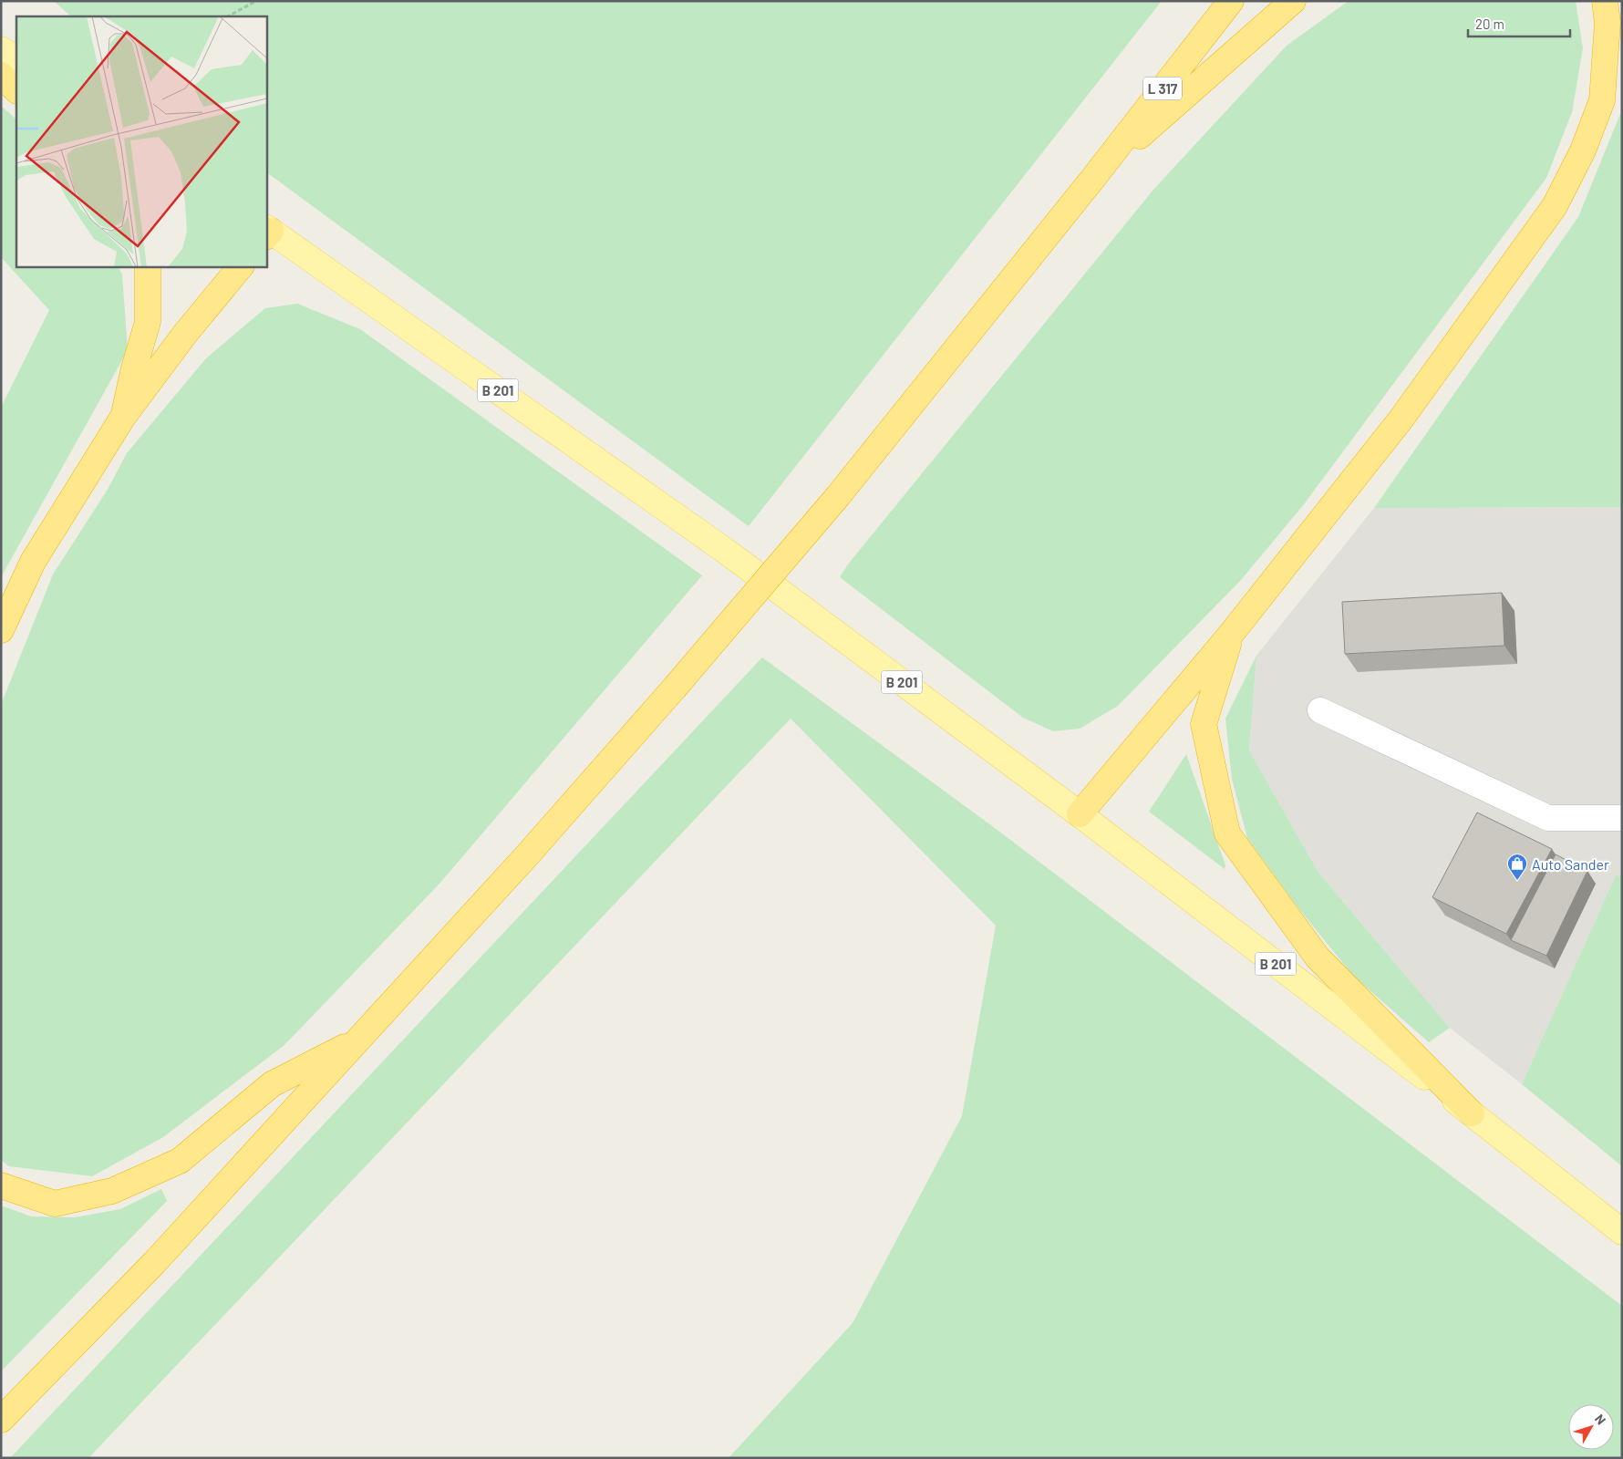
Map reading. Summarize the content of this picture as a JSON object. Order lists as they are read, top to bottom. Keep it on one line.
{"streets":{"highway":["L 317"],"main road":["B 201"]},"places":{"shop":["Auto Sander"]},"scale_bar":"20 m","north":"top right"}
